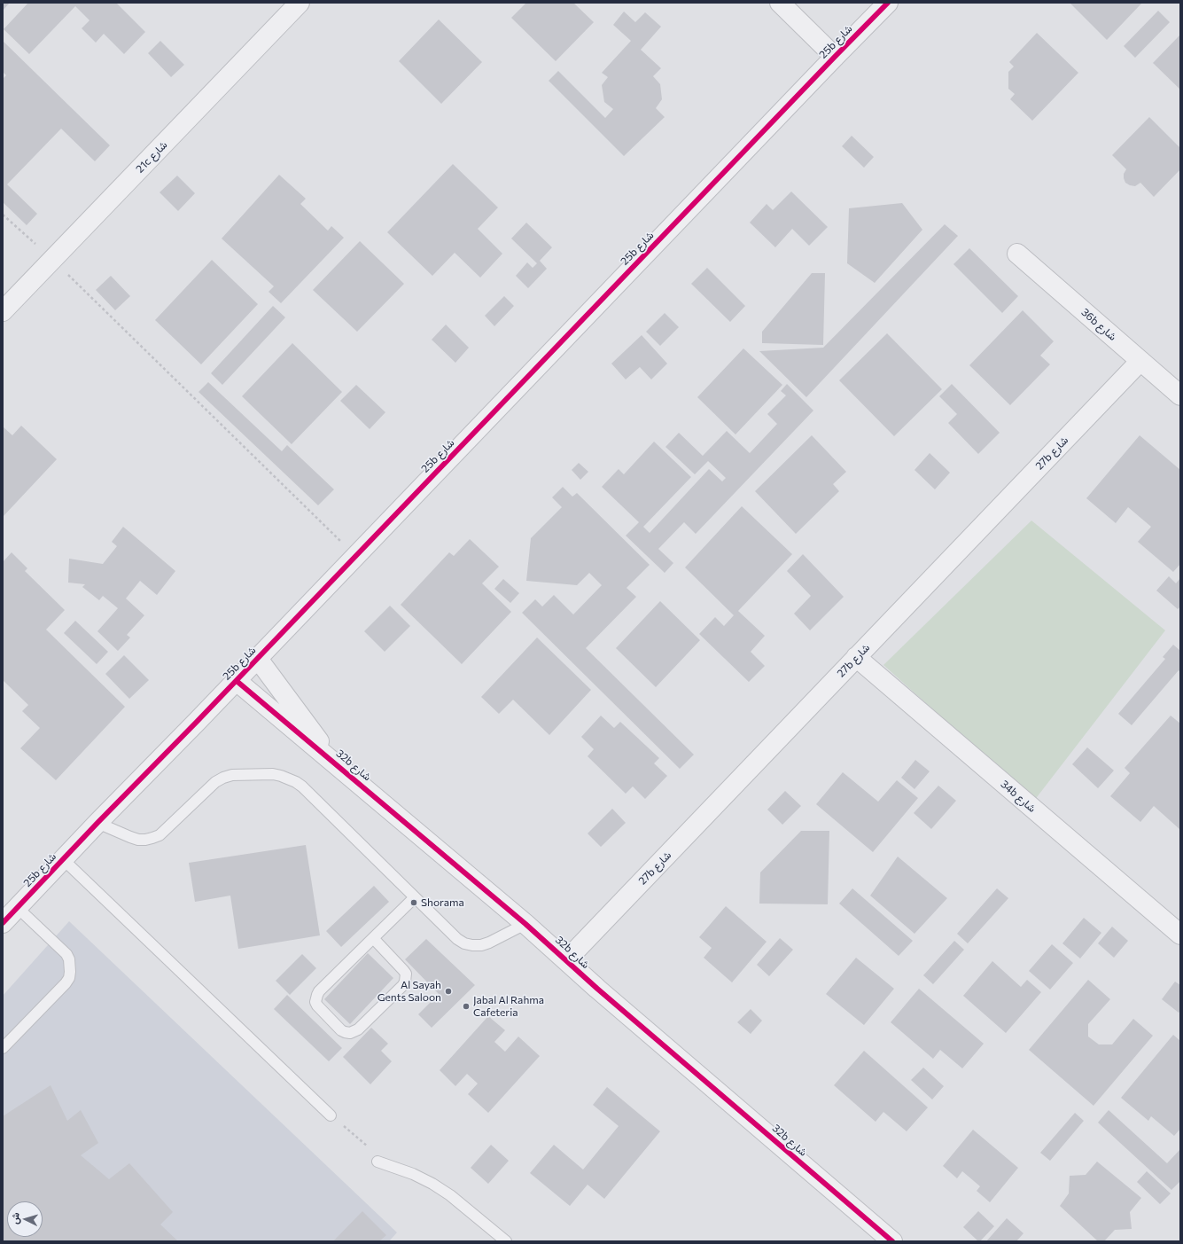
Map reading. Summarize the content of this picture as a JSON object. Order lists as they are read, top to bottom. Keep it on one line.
{"streets":{"street":["25b شارع","21c شارع","36b شارع","27b شارع","32b شارع","34b شارع"]},"crossings":[["25b شارع","32b شارع"],["36b شارع","27b شارع"],["27b شارع","32b شارع"],["27b شارع","34b شارع"]],"places":["Shorama","Al Sayah Gents Saloon","Jabal Al Rahma Cafeteria"],"north":"left"}
